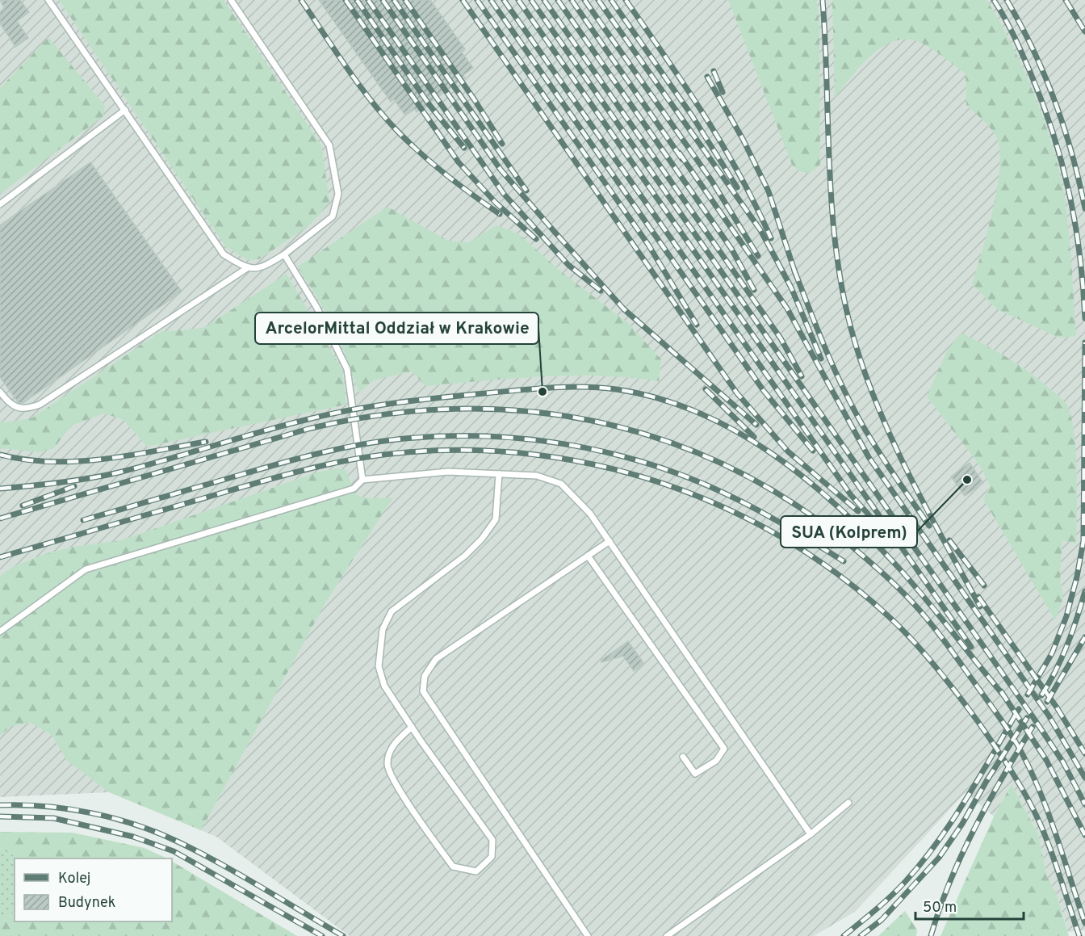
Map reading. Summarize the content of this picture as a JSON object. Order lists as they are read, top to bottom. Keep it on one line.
{"places":["ArcelorMittal Oddział w Krakowie","SUA (Kolprem)"],"legend":["Kolej","Budynek"],"scale_bar":"50 m"}
